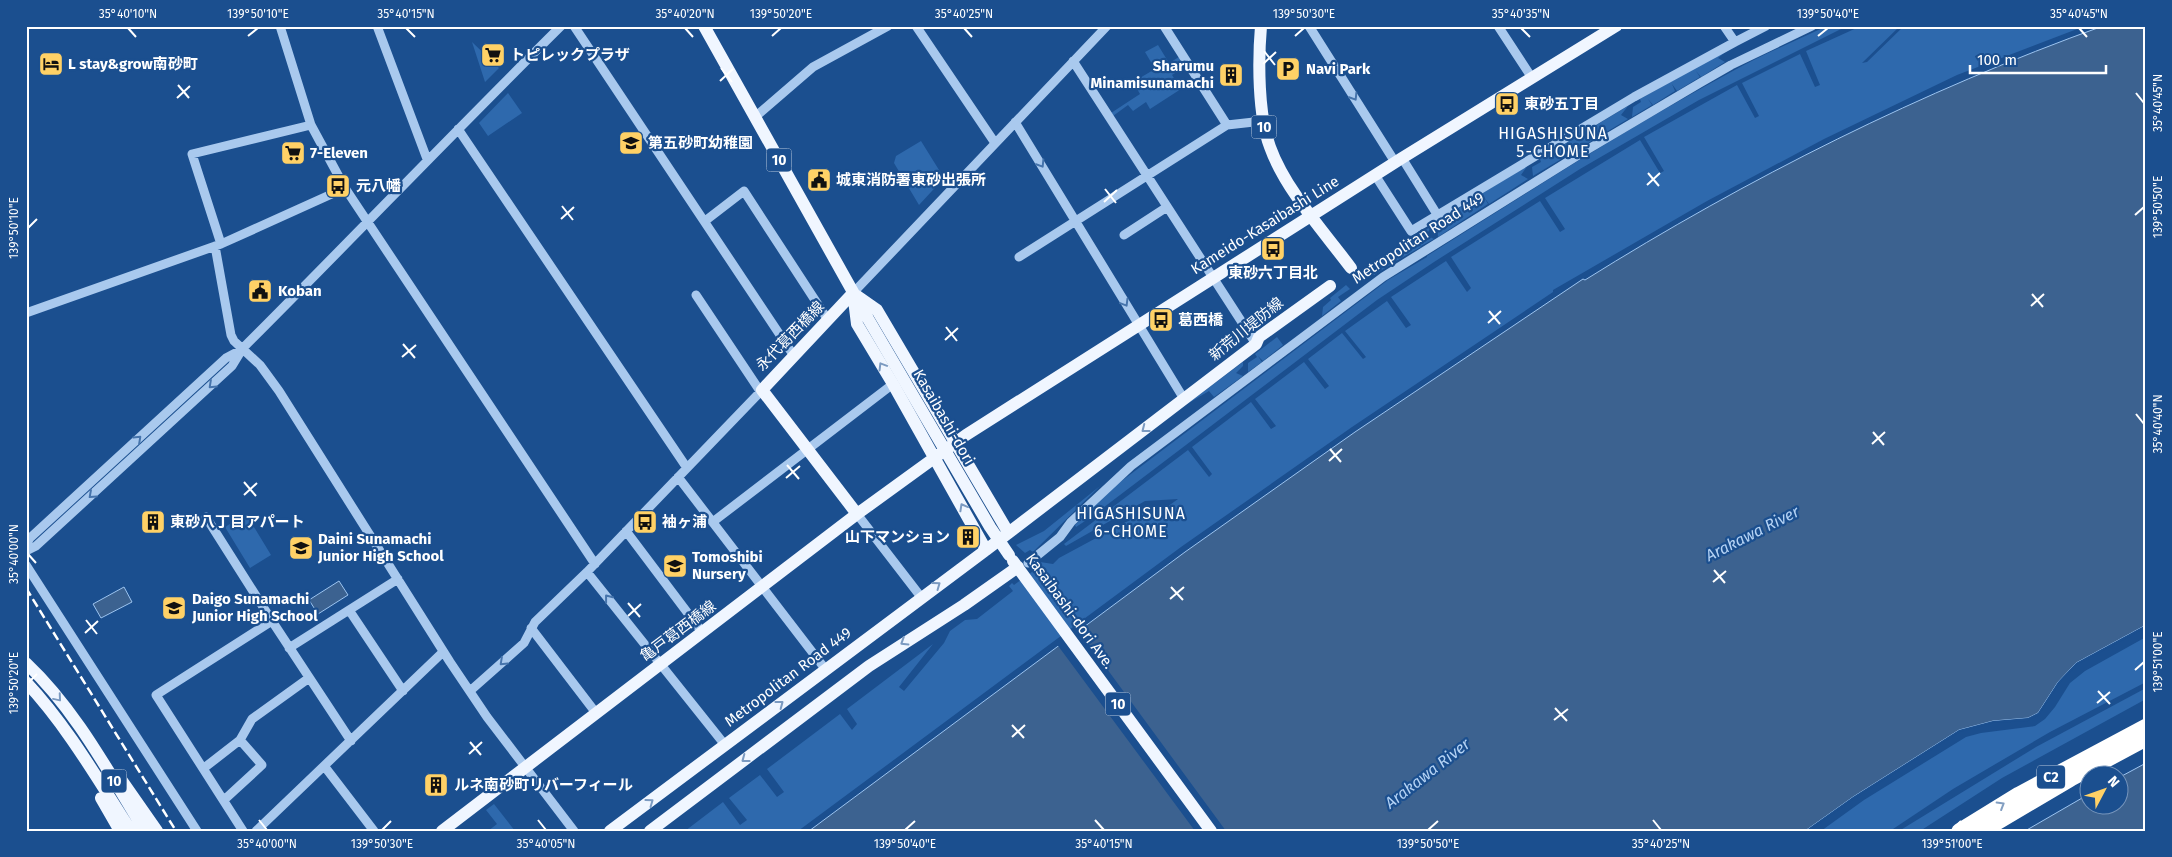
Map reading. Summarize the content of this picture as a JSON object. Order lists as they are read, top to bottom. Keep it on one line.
{"streets":{"highway":["C2"],"main road":["10","Kameido-Kasaibashi Line","Metropolitan Road 449","新荒川堤防線","永代葛西橋線","Kasaibashi-dori","Kasaibashi-dori Ave.","亀戸葛西橋線"]},"crossings":[["10","Kameido-Kasaibashi Line"],["10","Metropolitan Road 449"],["10","永代葛西橋線"],["10","Kasaibashi-dori"],["10","亀戸葛西橋線"],["Kameido-Kasaibashi Line","亀戸葛西橋線"],["Metropolitan Road 449","Kasaibashi-dori Ave."],["永代葛西橋線","Kasaibashi-dori"],["永代葛西橋線","亀戸葛西橋線"],["Kasaibashi-dori","Kasaibashi-dori Ave."]],"districts":["HIGASHISUNA 5-CHOME","HIGASHISUNA 6-CHOME"],"water":["Arakawa River"],"places":{"supermarket":["トピレックプラザ","7-Eleven"],"hotel":["L stay&grow南砂町"],"parking":["Navi Park"],"building":["Sharumu Minamisunamachi","東砂八丁目アパート","山下マンション","ルネ南砂町リバーフィール"],"bus stop":["東砂五丁目","元八幡","東砂六丁目北","葛西橋","袖ヶ浦"],"school or university":["第五砂町幼稚園","Daini Sunamachi Junior High School","Tomoshibi Nursery","Daigo Sunamachi Junior High School"],"public building":["城東消防署東砂出張所","Koban"]},"scale_bar":"100 m","north":"top right","coordinates":["35°40'10\"N","139°50'10\"E","35°40'15\"N","35°40'20\"N","139°50'20\"E","35°40'25\"N","139°50'30\"E","35°40'35\"N","139°50'40\"E","35°40'45\"N","139°50'50\"E","35°40'40\"N","35°40'00\"N","139°51'00\"E","35°40'05\"N"]}
